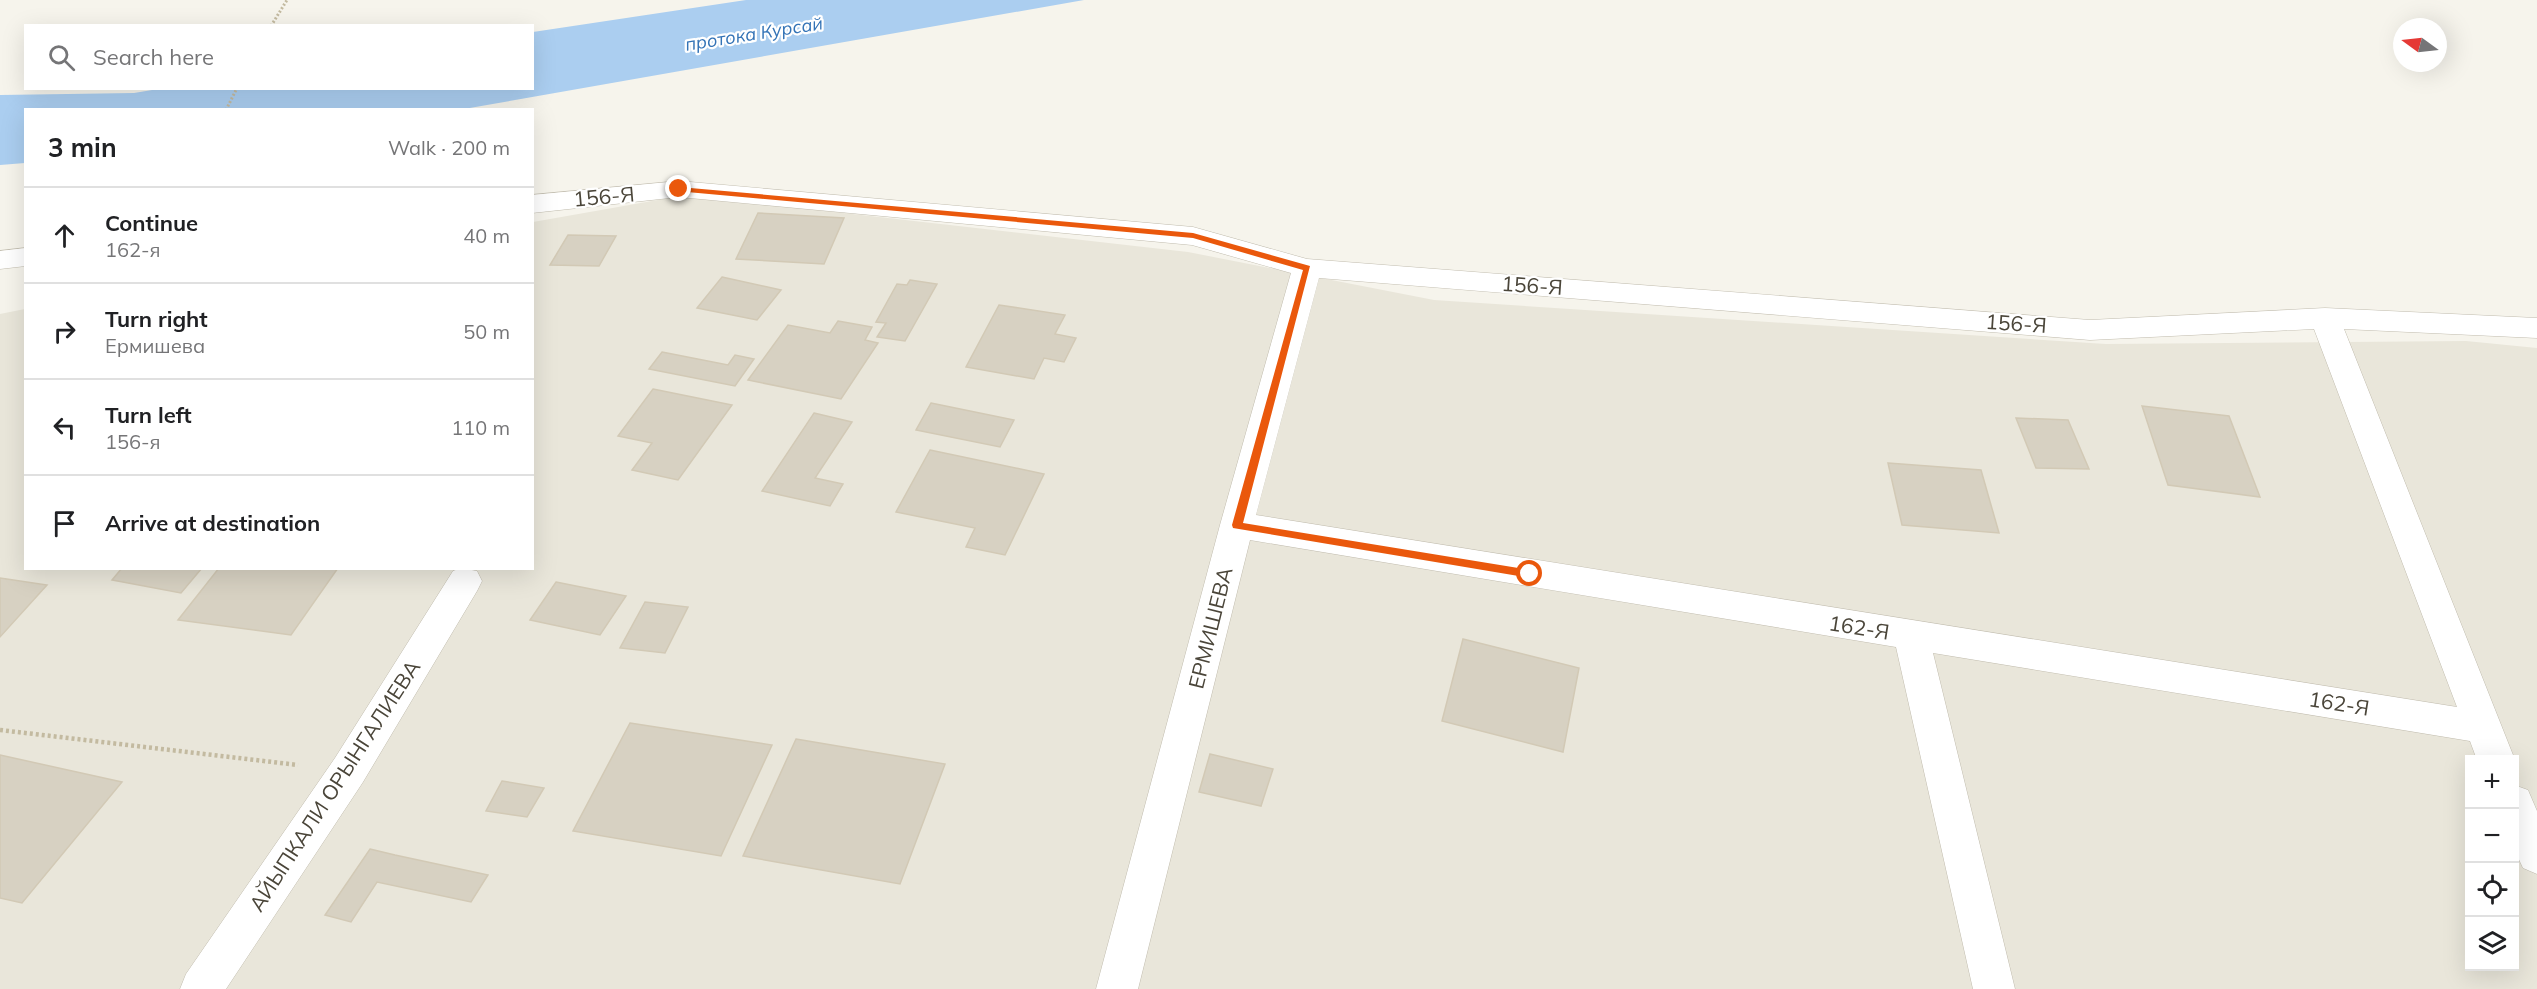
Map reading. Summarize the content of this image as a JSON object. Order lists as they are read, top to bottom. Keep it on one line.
{"streets":{"street":["156-Я","ЕРМИШЕВА","162-Я","АЙЫПКАЛИ ОРЫНГАЛИЕВА"]},"crossings":[["156-Я","ЕРМИШЕВА"],["ЕРМИШЕВА","162-Я"]],"water":["протока Курсай"],"north":"left","page":{"search":"Search here","heading":["3 min","Walk · 200 m"],"list":[["Continue","162-я","40 m"],["Turn right","Ермишева","50 m"],["Turn left","156-я","110 m"],"Arrive at destination"],"map_buttons":["+","−"]}}
